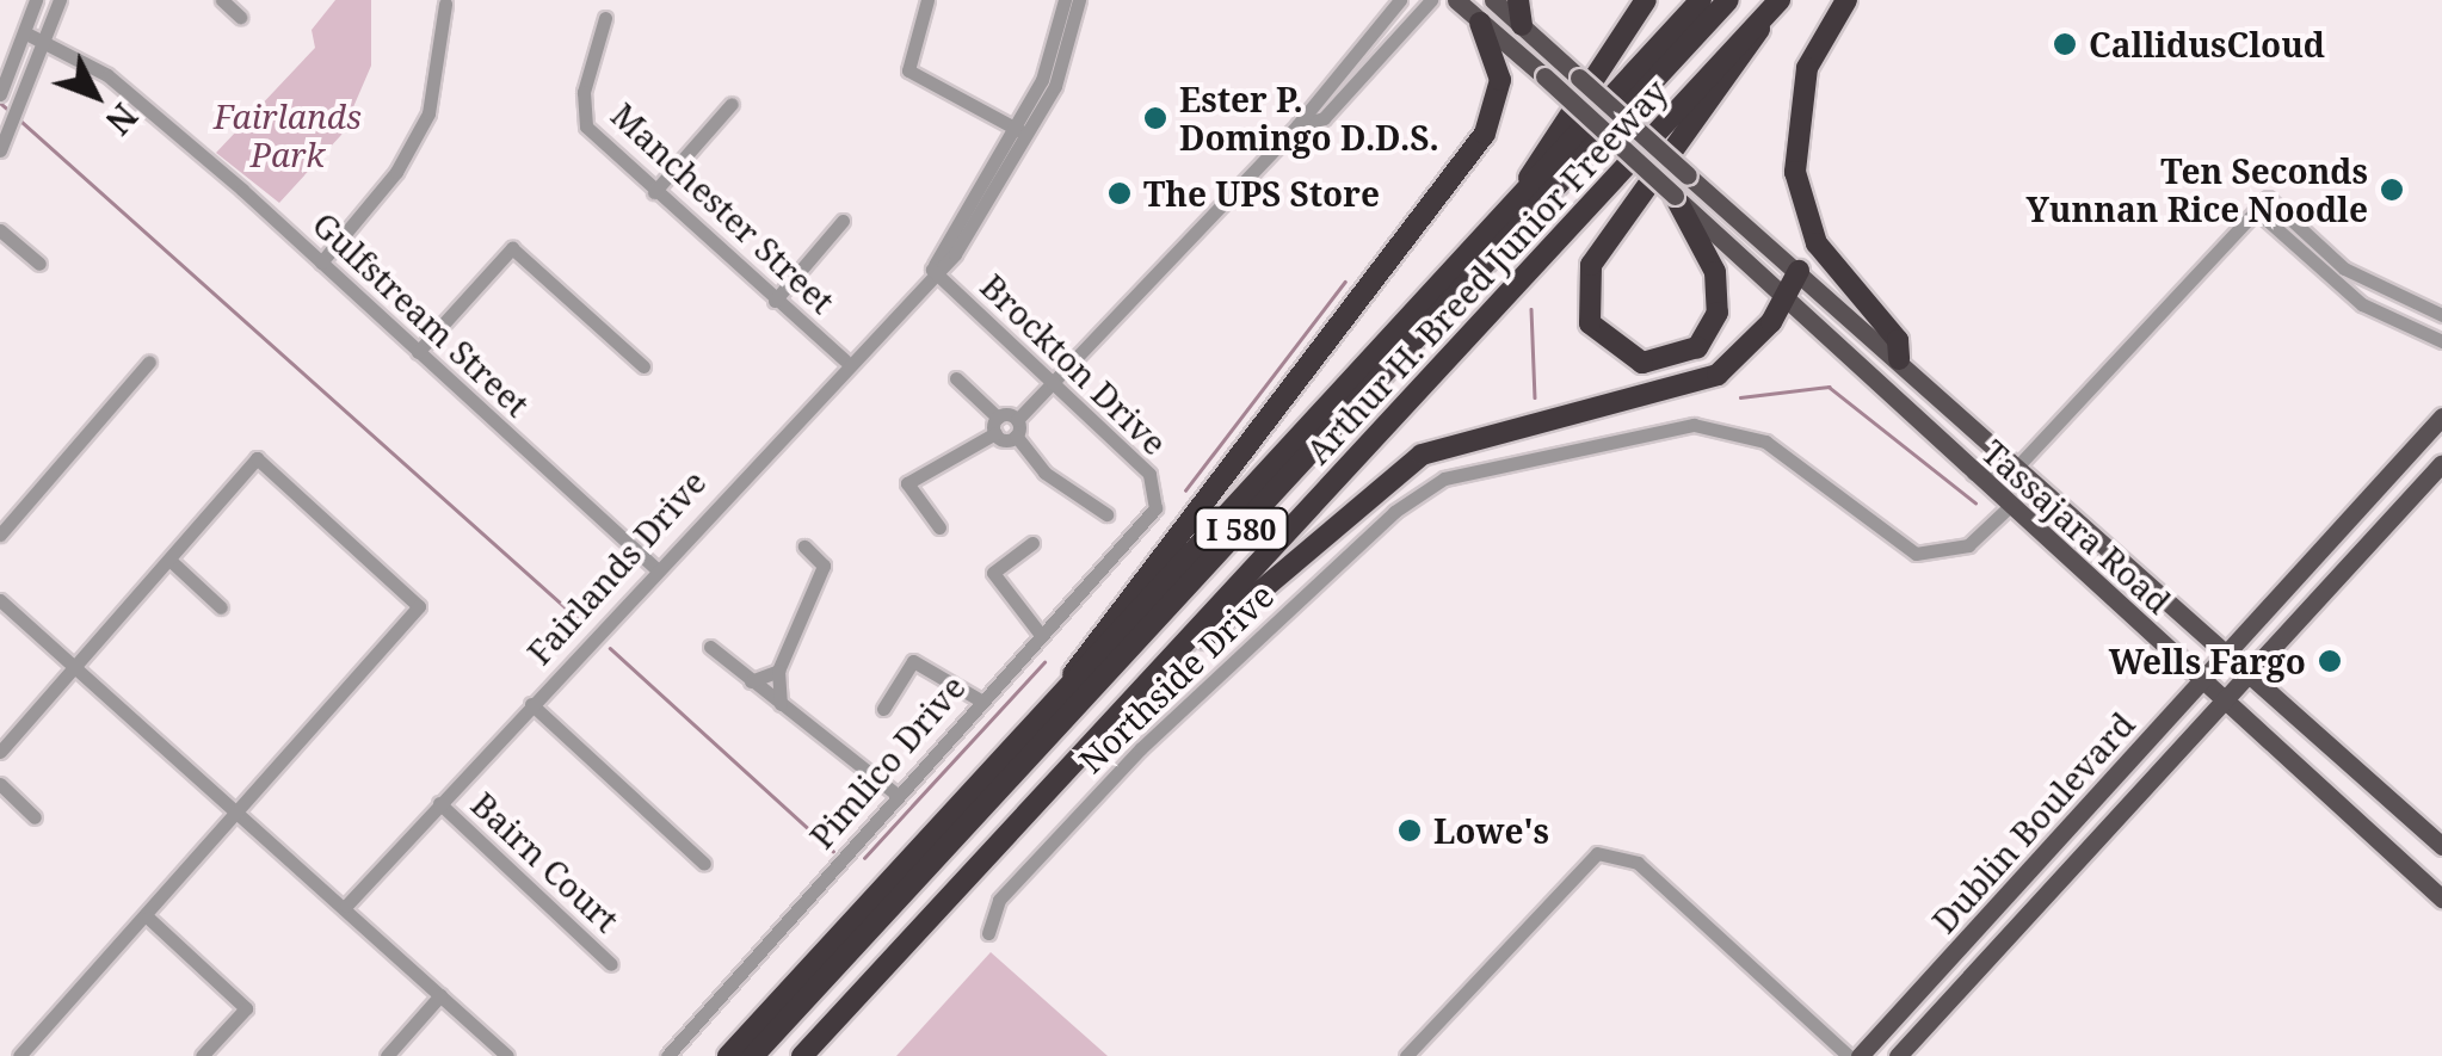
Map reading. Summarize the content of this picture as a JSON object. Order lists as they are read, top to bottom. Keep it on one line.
{"streets":{"highway":["Arthur H. Breed Junior Freeway","I 580"],"main road":["Tassajara Road","Dublin Boulevard"],"street":["Manchester Street","Gulfstream Street","Brockton Drive","Fairlands Drive","Northside Drive","Pimlico Drive","Bairn Court"]},"crossings":[["Manchester Street","Fairlands Drive"],["Gulfstream Street","Fairlands Drive"],["Brockton Drive","Fairlands Drive"],["Brockton Drive","Pimlico Drive"],["Tassajara Road","Northside Drive"],["Tassajara Road","Dublin Boulevard"],["Fairlands Drive","Bairn Court"]],"parks":["Fairlands Park"],"places":["CallidusCloud","Ester P. Domingo D.D.S.","Ten Seconds Yunnan Rice Noodle","The UPS Store","Wells Fargo","Lowe's"],"north":"bottom right"}
